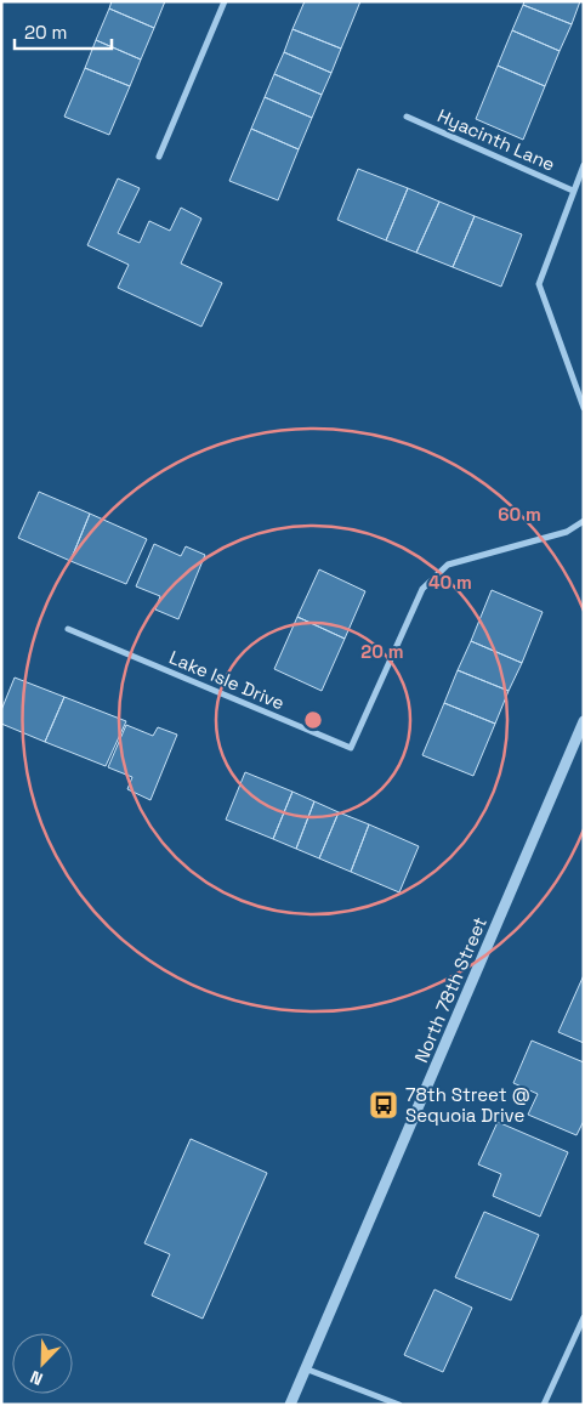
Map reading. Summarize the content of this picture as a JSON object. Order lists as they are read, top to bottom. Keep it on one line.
{"streets":{"street":["Hyacinth Lane","Lake Isle Drive","North 78th Street"]},"places":{"bus stop":["78th Street @ Sequoia Drive"]},"scale_bar":"20 m","north":"bottom left","rings":["60 m","40 m","20 m"]}
